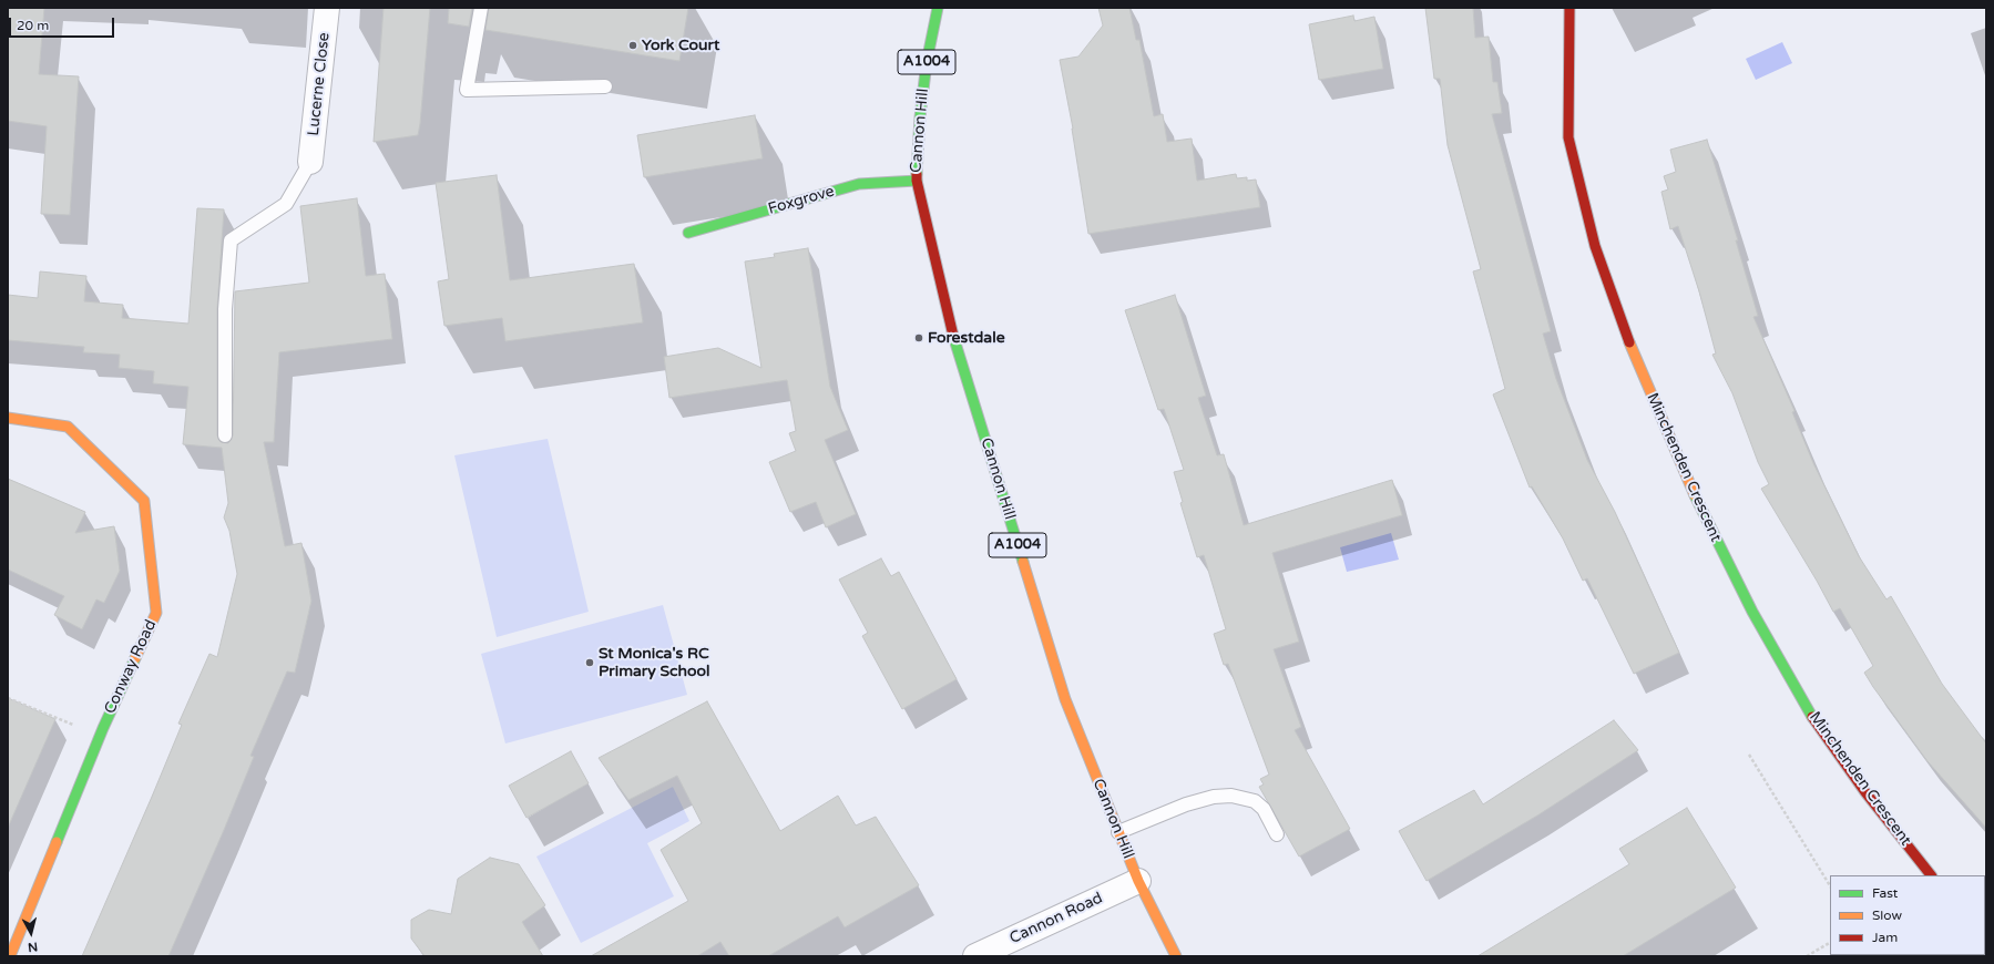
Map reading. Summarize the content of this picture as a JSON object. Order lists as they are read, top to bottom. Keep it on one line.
{"streets":{"street":["A1004","Lucerne Close","Cannon Hill","Foxgrove","Minchenden Crescent","Conway Road","Cannon Road"]},"crossings":[["Cannon Hill","Foxgrove"],["Cannon Hill","Cannon Road"]],"places":["York Court","Forestdale","St Monica's RC Primary School"],"legend":["Fast","Slow","Jam"],"scale_bar":"20 m","north":"bottom"}
